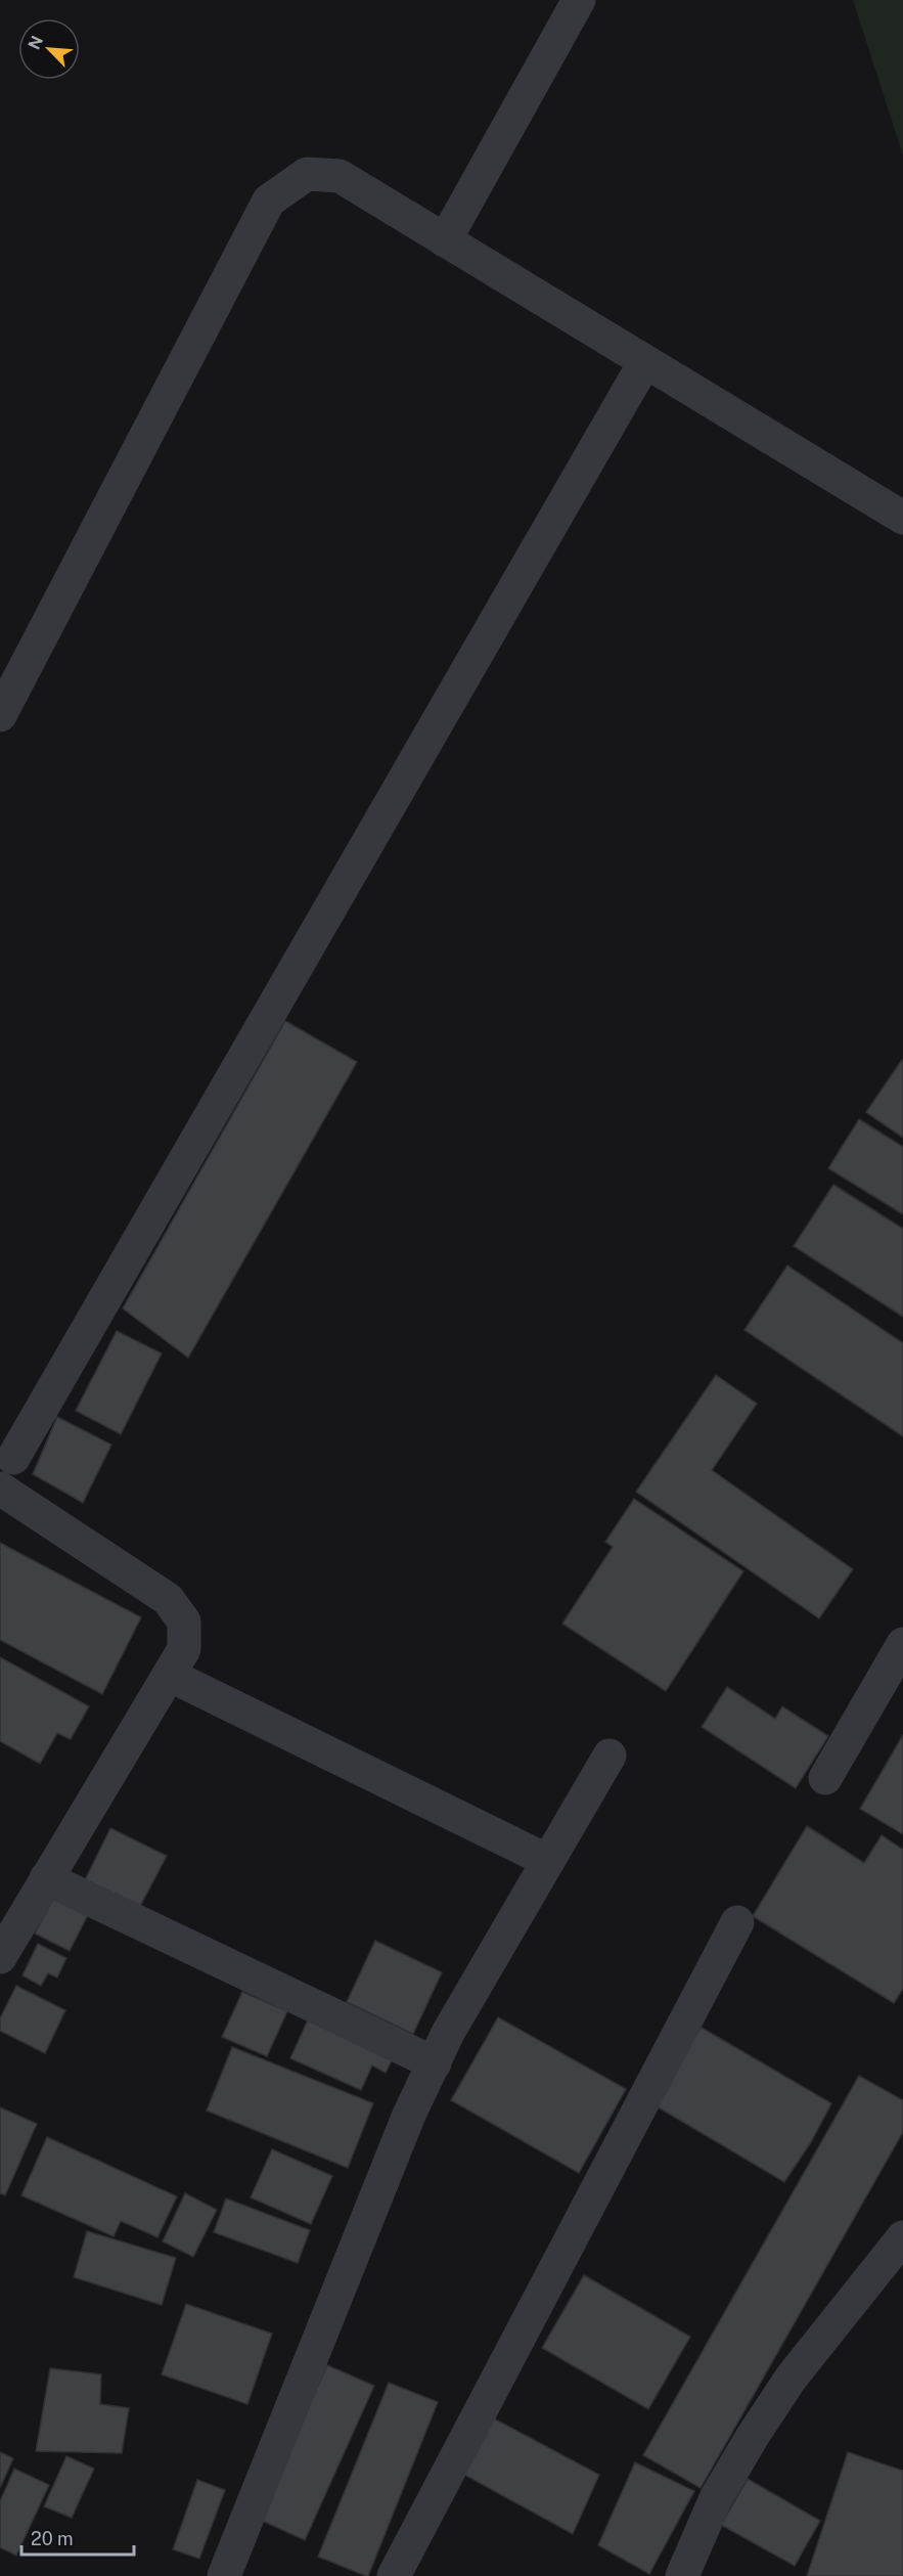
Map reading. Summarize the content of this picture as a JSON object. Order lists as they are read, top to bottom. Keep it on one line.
{"scale_bar":"20 m","north":"top left"}
